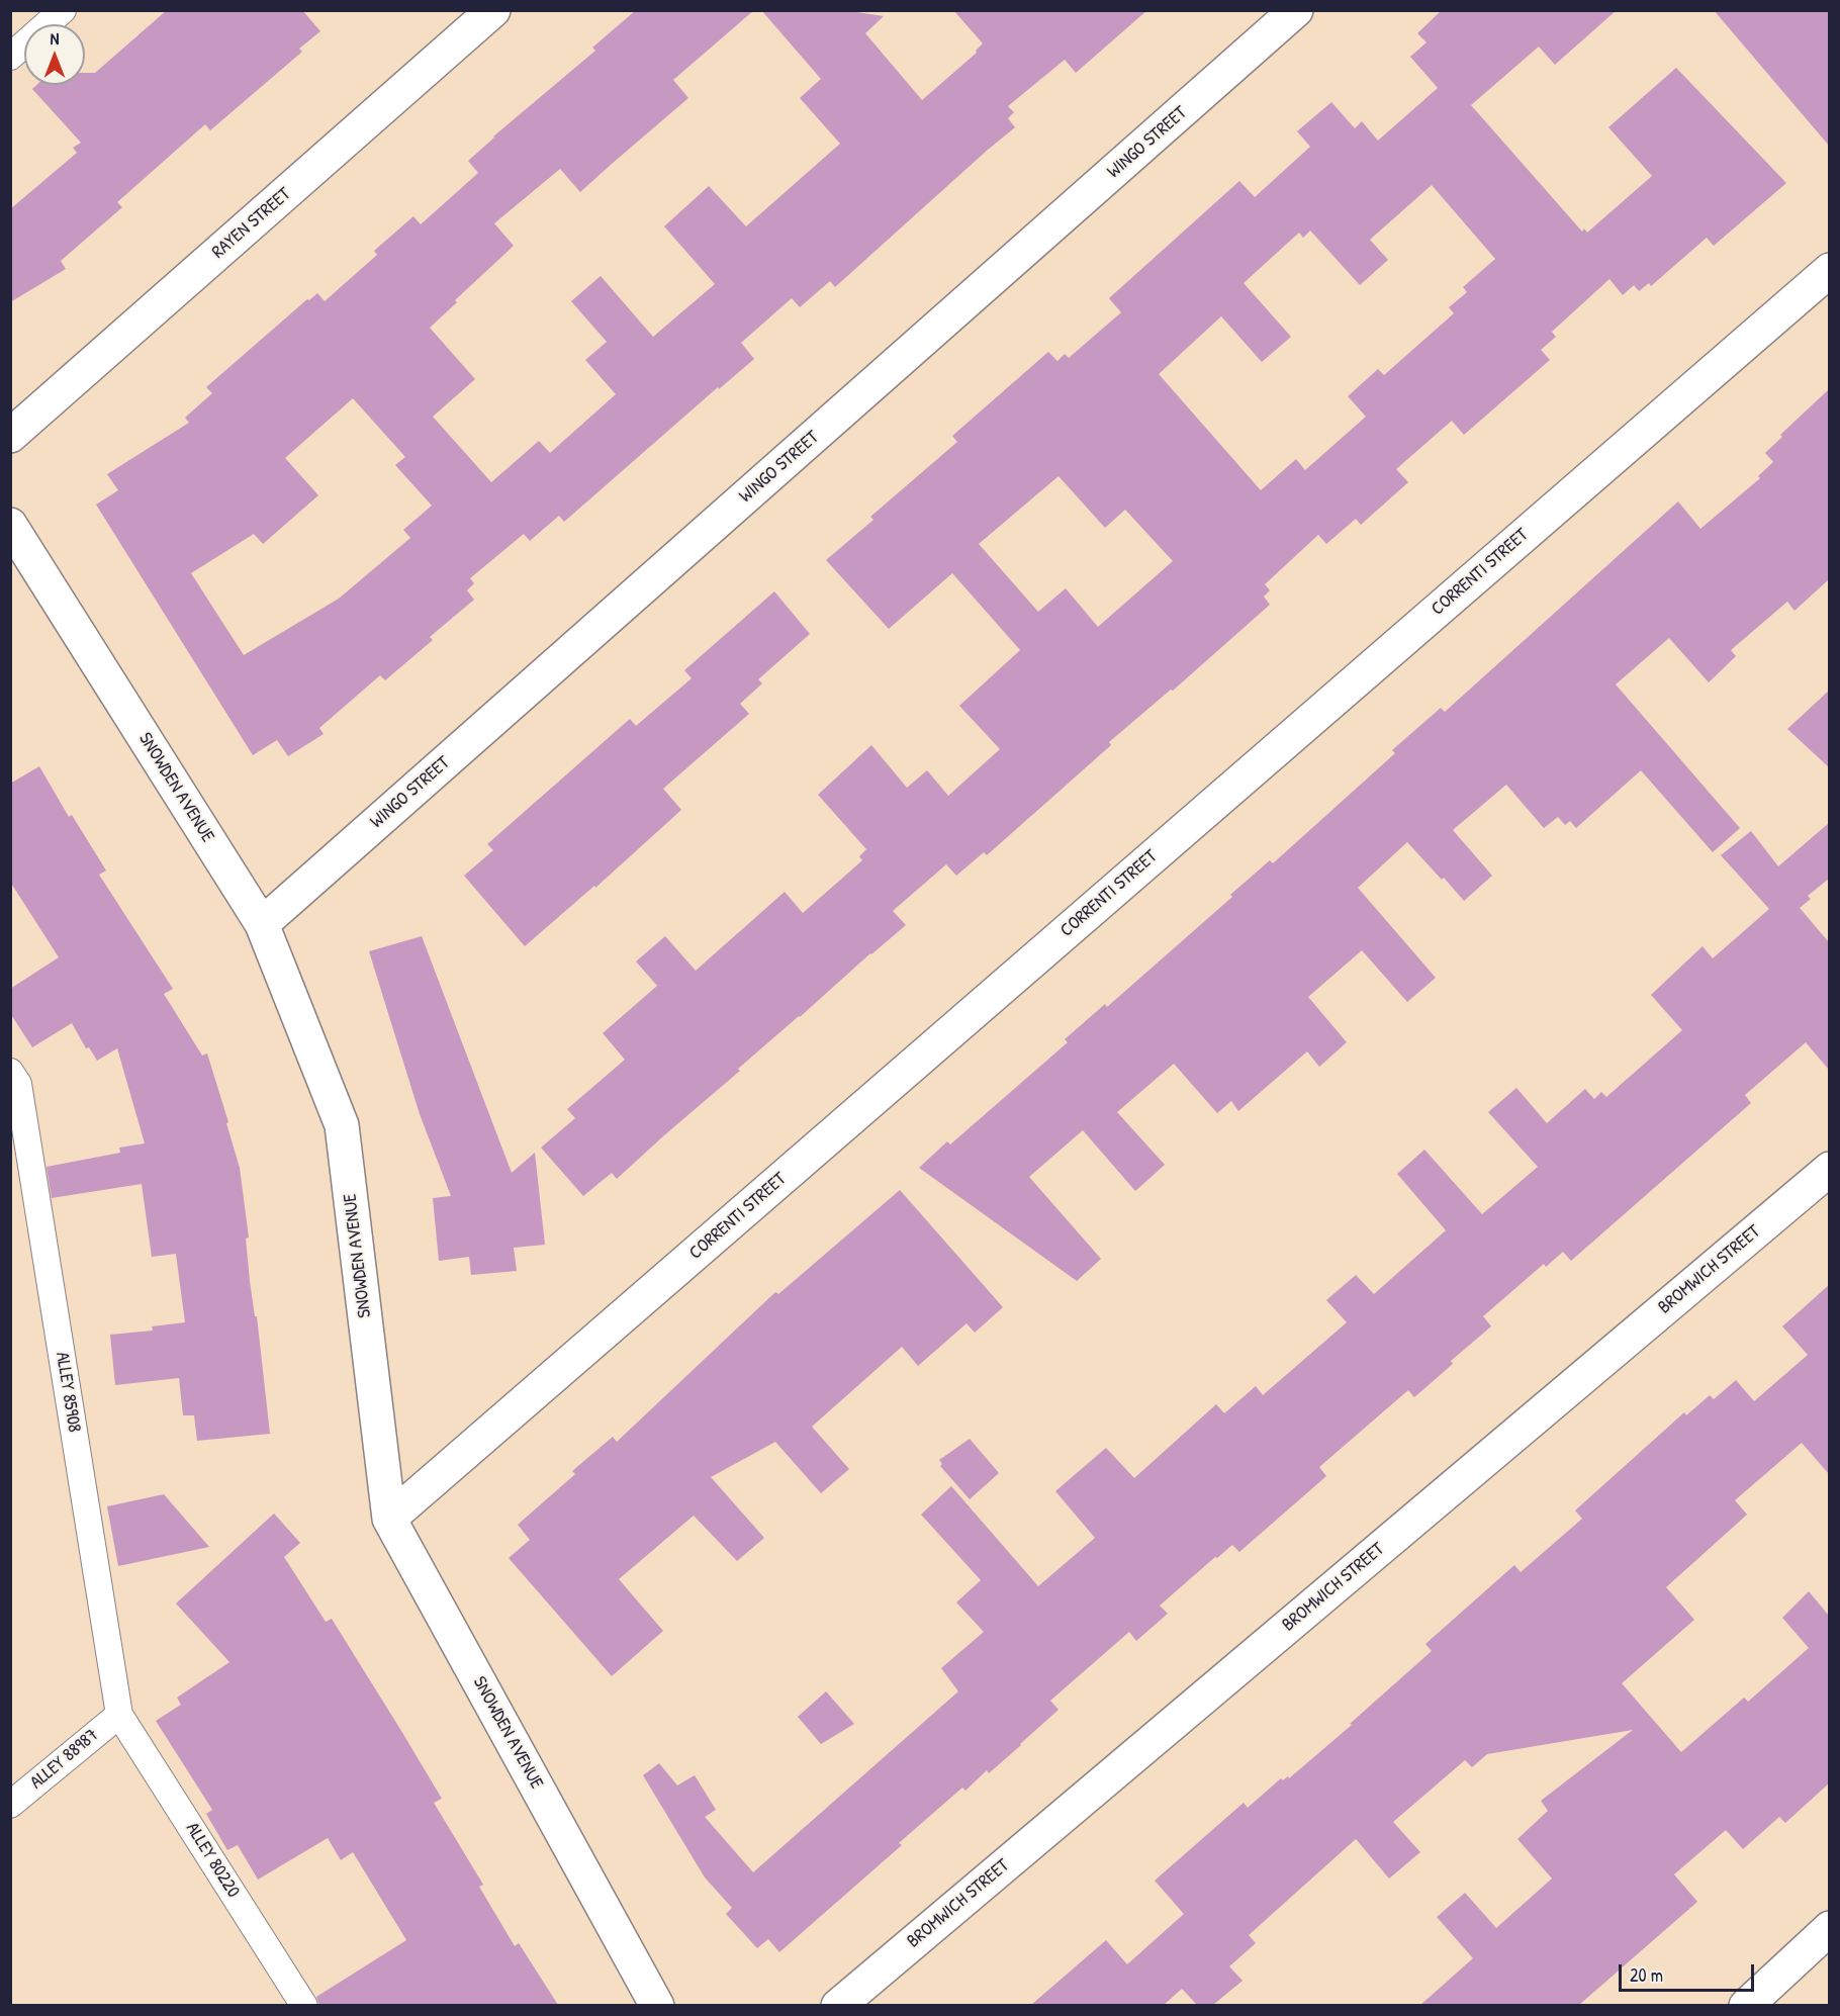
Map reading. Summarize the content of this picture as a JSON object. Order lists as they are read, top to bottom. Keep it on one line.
{"streets":{"street":["WINGO STREET","RAYEN STREET","CORRENTI STREET","SNOWDEN AVENUE","BROMWICH STREET"],"lane":["ALLEY 85908","ALLEY 88987","ALLEY 80220"]},"crossings":[["WINGO STREET","SNOWDEN AVENUE"],["CORRENTI STREET","SNOWDEN AVENUE"],["ALLEY 85908","ALLEY 88987"],["ALLEY 85908","ALLEY 80220"],["ALLEY 88987","ALLEY 80220"]],"scale_bar":"20 m","north":"top"}
